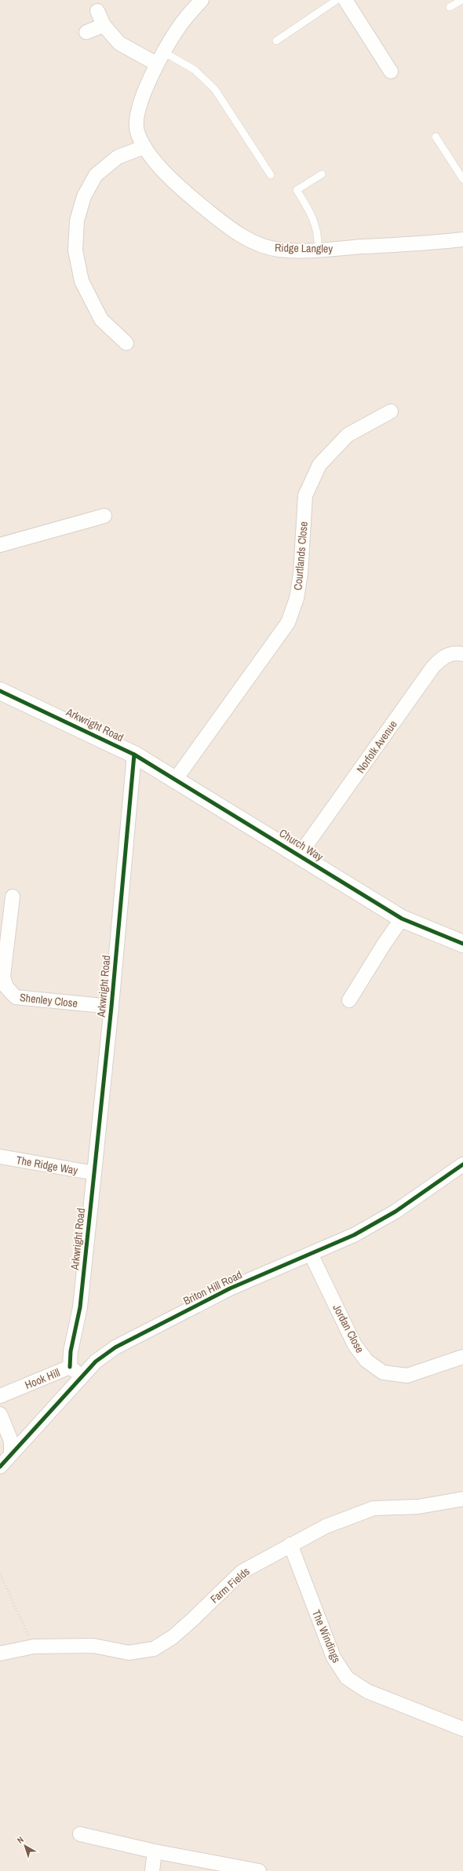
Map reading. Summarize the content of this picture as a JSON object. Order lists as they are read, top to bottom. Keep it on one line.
{"streets":{"street":["Ridge Langley","Courtlands Close","Arkwright Road","Norfolk Avenue","Church Way","Shenley Close","The Ridge Way","Briton Hill Road","Jordan Close","Hook Hill","Farm Fields","The Windings"]},"crossings":[["Courtlands Close","Church Way"],["Arkwright Road","Church Way"],["Arkwright Road","Shenley Close"],["Arkwright Road","The Ridge Way"],["Arkwright Road","Hook Hill"],["Norfolk Avenue","Church Way"],["Briton Hill Road","Jordan Close"],["Briton Hill Road","Hook Hill"],["Farm Fields","The Windings"]],"north":"top left"}
